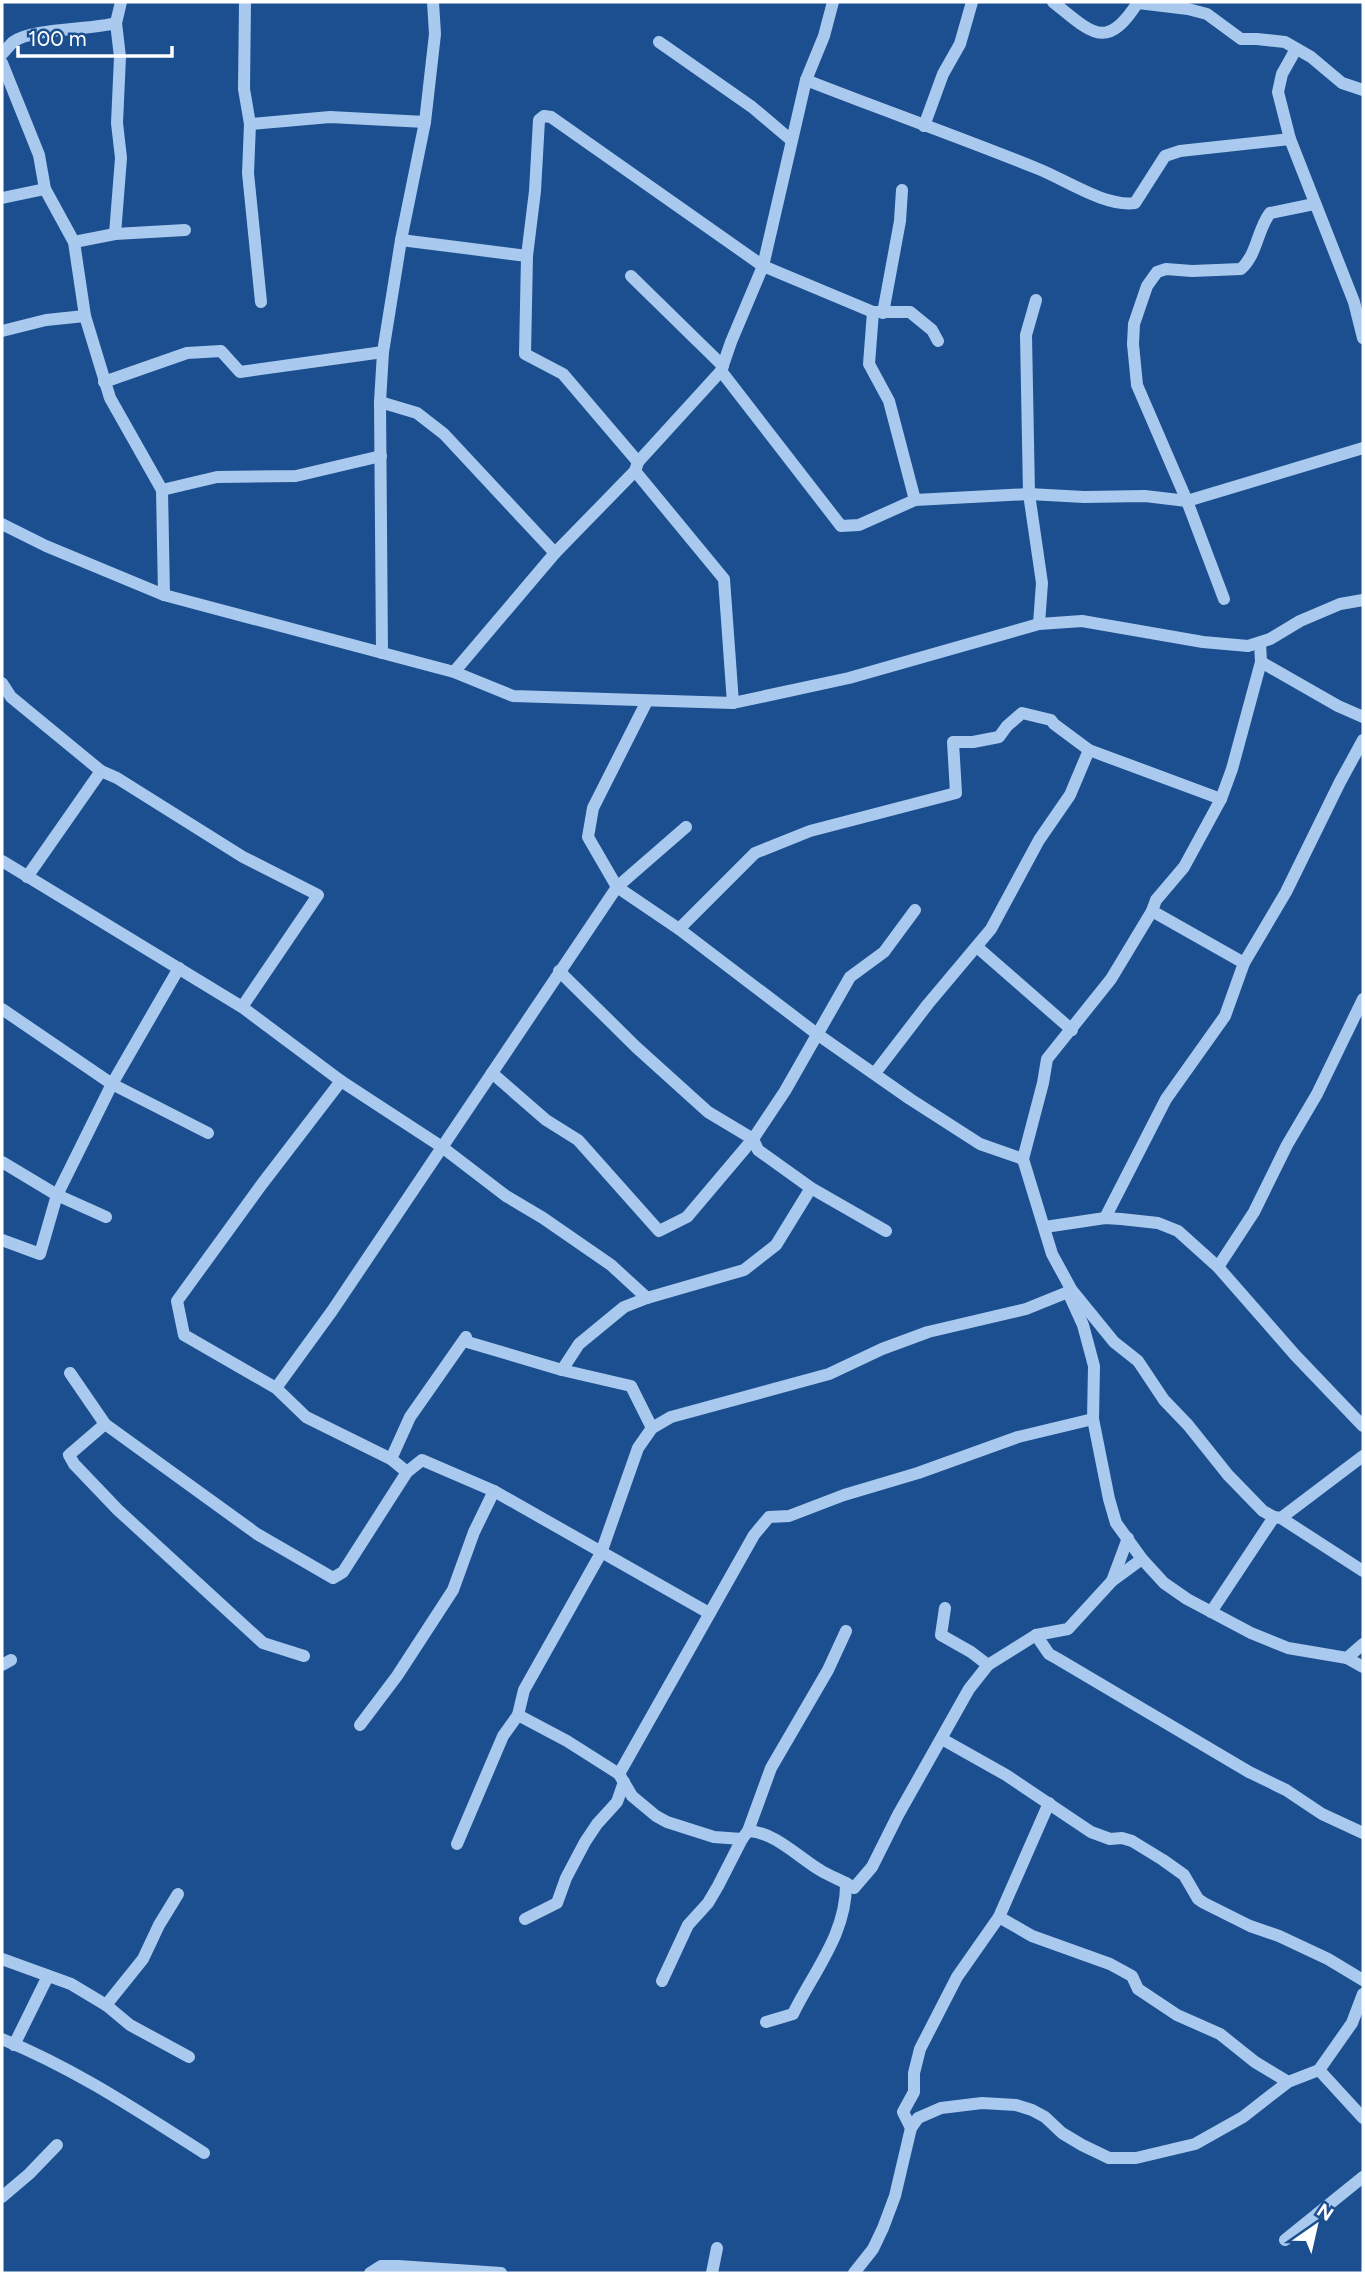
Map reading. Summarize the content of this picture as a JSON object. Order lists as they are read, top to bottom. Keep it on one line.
{"scale_bar":"100 m","north":"top right"}
